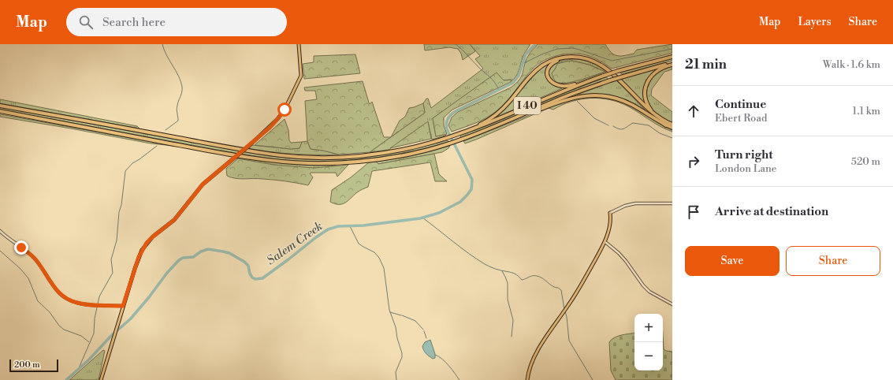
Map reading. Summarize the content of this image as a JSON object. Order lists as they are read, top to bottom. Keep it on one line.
{"streets":{"highway":["I 40"]},"water":["Salem Creek"],"scale_bar":"200 m","page":{"header":"Map","search":"Search here","nav":["Map","Layers","Share"],"heading":["21 min","Walk · 1.6 km"],"list":[["Continue","Ebert Road","1.1 km"],["Turn right","London Lane","520 m"],"Arrive at destination"],"buttons":["Save","Share"],"map_buttons":["+","−"],"scale":"200 m"}}
